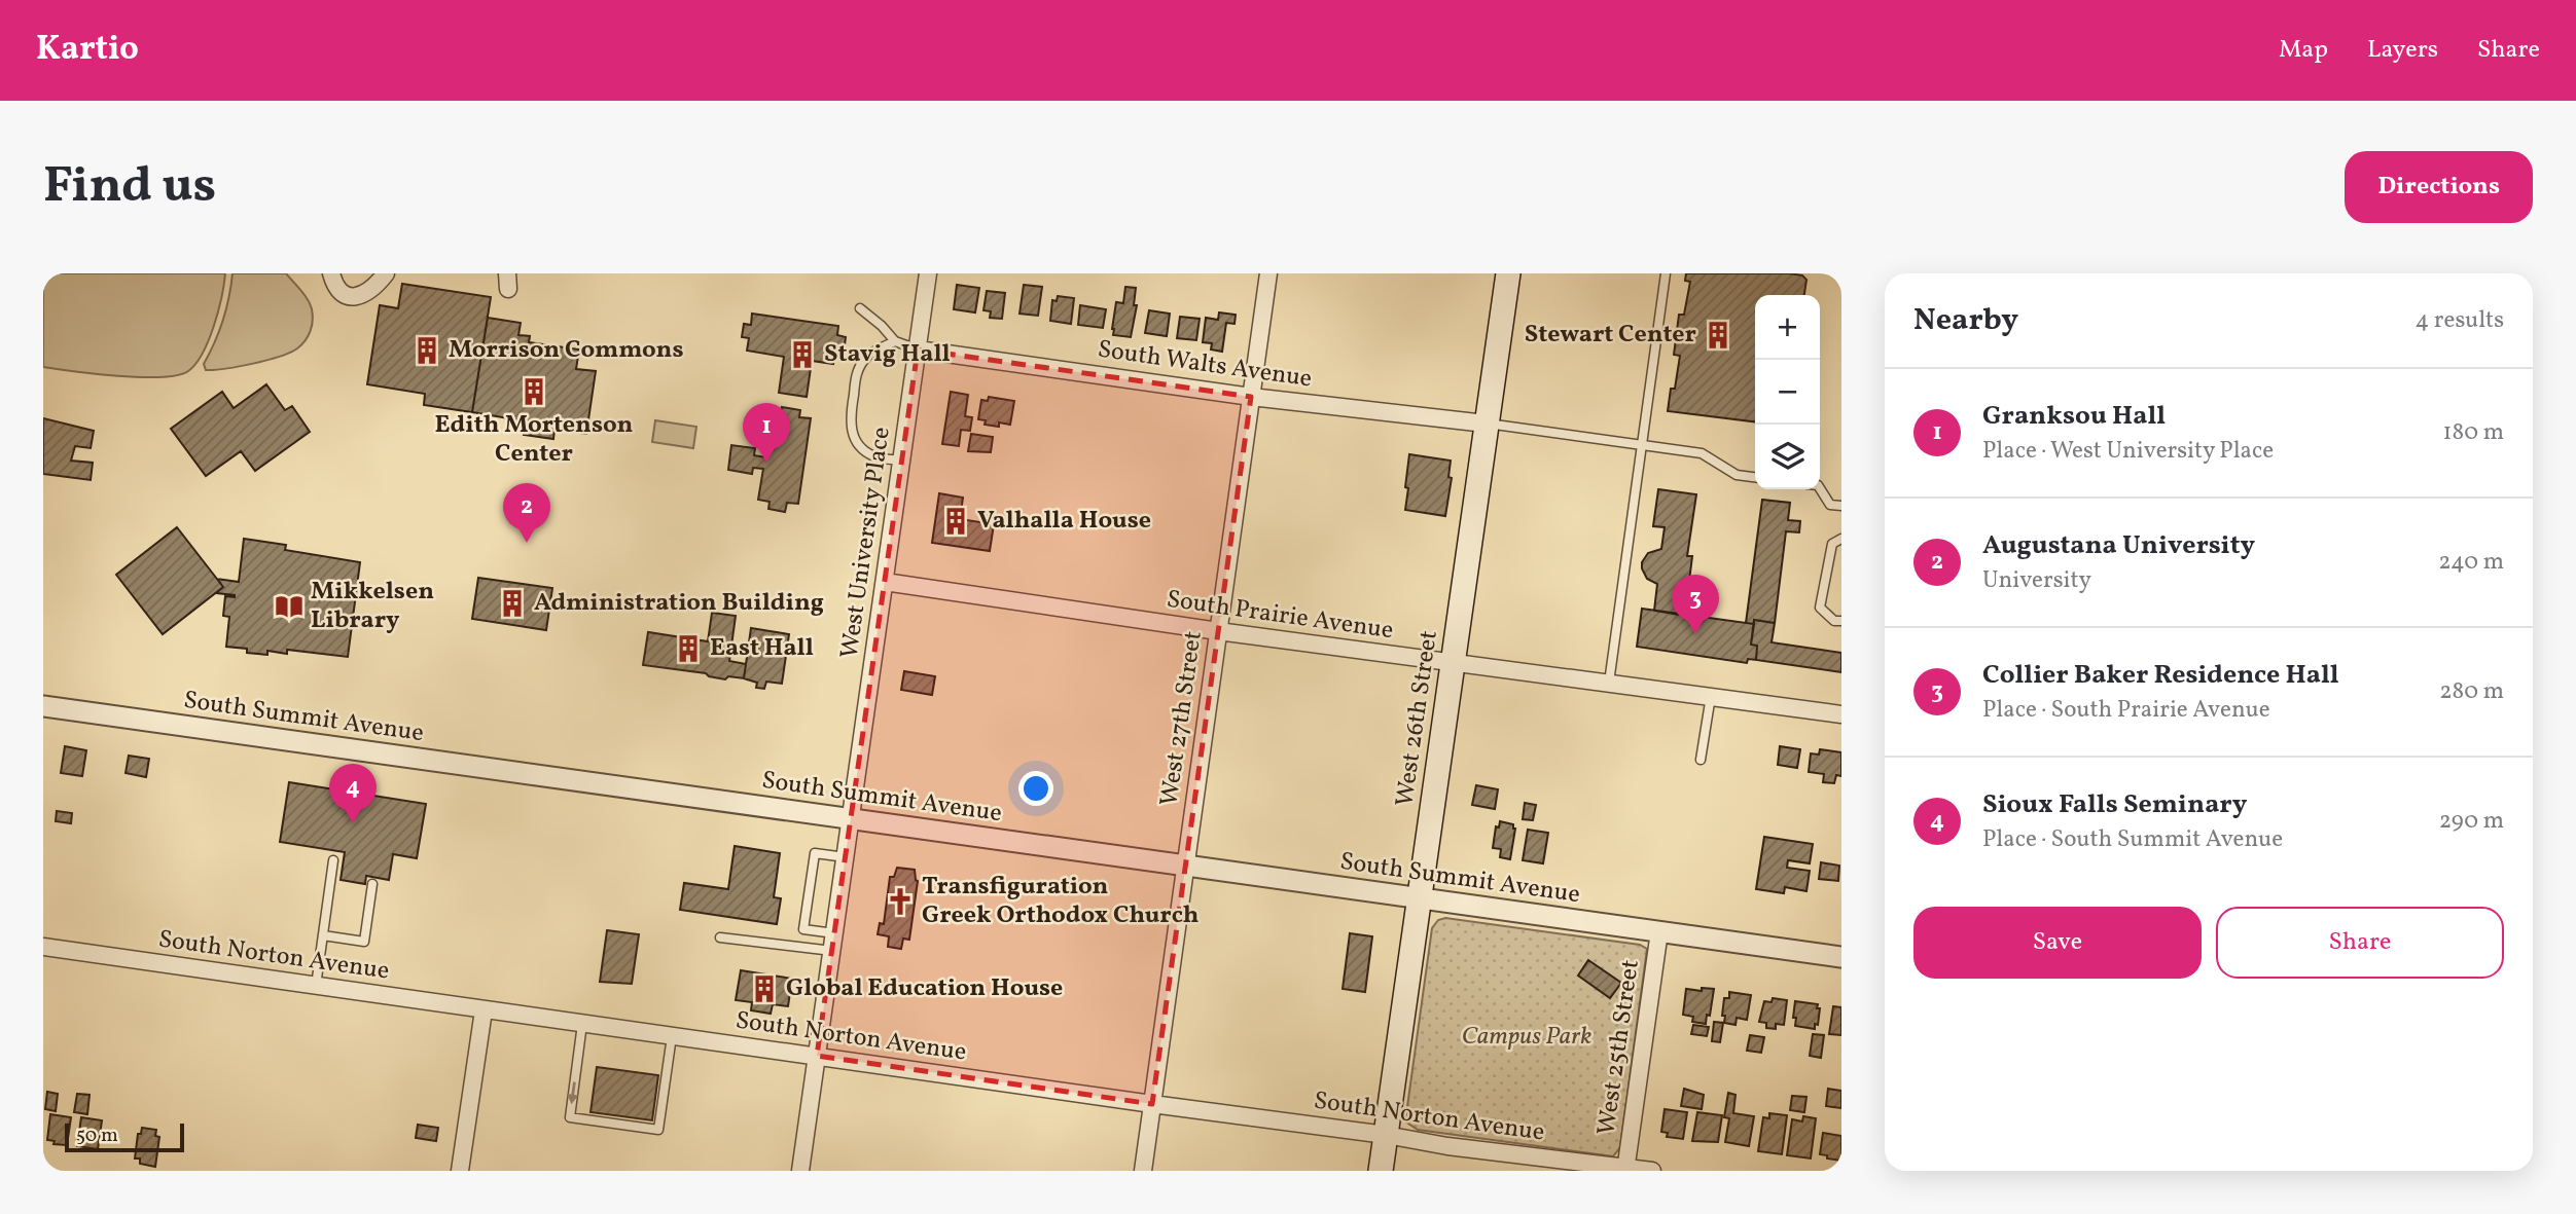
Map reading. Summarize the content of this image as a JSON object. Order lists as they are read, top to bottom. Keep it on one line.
{"streets":{"main road":["West 26th Street"],"street":["South Walts Avenue","West University Place","South Prairie Avenue","South Summit Avenue","West 27th Street","South Norton Avenue","West 25th Street"]},"crossings":[["South Walts Avenue","West University Place"],["South Walts Avenue","West 27th Street"],["South Walts Avenue","West 26th Street"],["West University Place","South Prairie Avenue"],["West University Place","South Summit Avenue"],["West University Place","South Norton Avenue"],["South Prairie Avenue","West 27th Street"],["South Prairie Avenue","West 26th Street"],["South Summit Avenue","West 27th Street"],["South Summit Avenue","West 26th Street"],["South Summit Avenue","West 25th Street"],["West 27th Street","South Norton Avenue"],["West 26th Street","South Norton Avenue"],["South Norton Avenue","West 25th Street"]],"parks":["Campus Park"],"places":{"building":["Stewart Center","Morrison Commons","Stavig Hall","Edith Mortenson Center","Valhalla House","Administration Building","East Hall","Global Education House"],"library":["Mikkelsen Library"],"church":["Transfiguration Greek Orthodox Church"]},"scale_bar":"50 m","page":{"header":"Kartio","nav":["Map","Layers","Share"],"buttons":["Directions",["Save","Share"]],"title":"Find us","heading":["Nearby","4 results"],"map_buttons":["+","−"],"list":[{"mark":"1","name":"Granksou Hall","note":"Place · West University Place","value":"180 m"},{"mark":"2","name":"Augustana University","note":"University","value":"240 m"},{"mark":"3","name":"Collier Baker Residence Hall","note":"Place · South Prairie Avenue","value":"280 m"},{"mark":"4","name":"Sioux Falls Seminary","note":"Place · South Summit Avenue","value":"290 m"}],"pins":["1","2","3","4"],"scale":"50 m"}}
